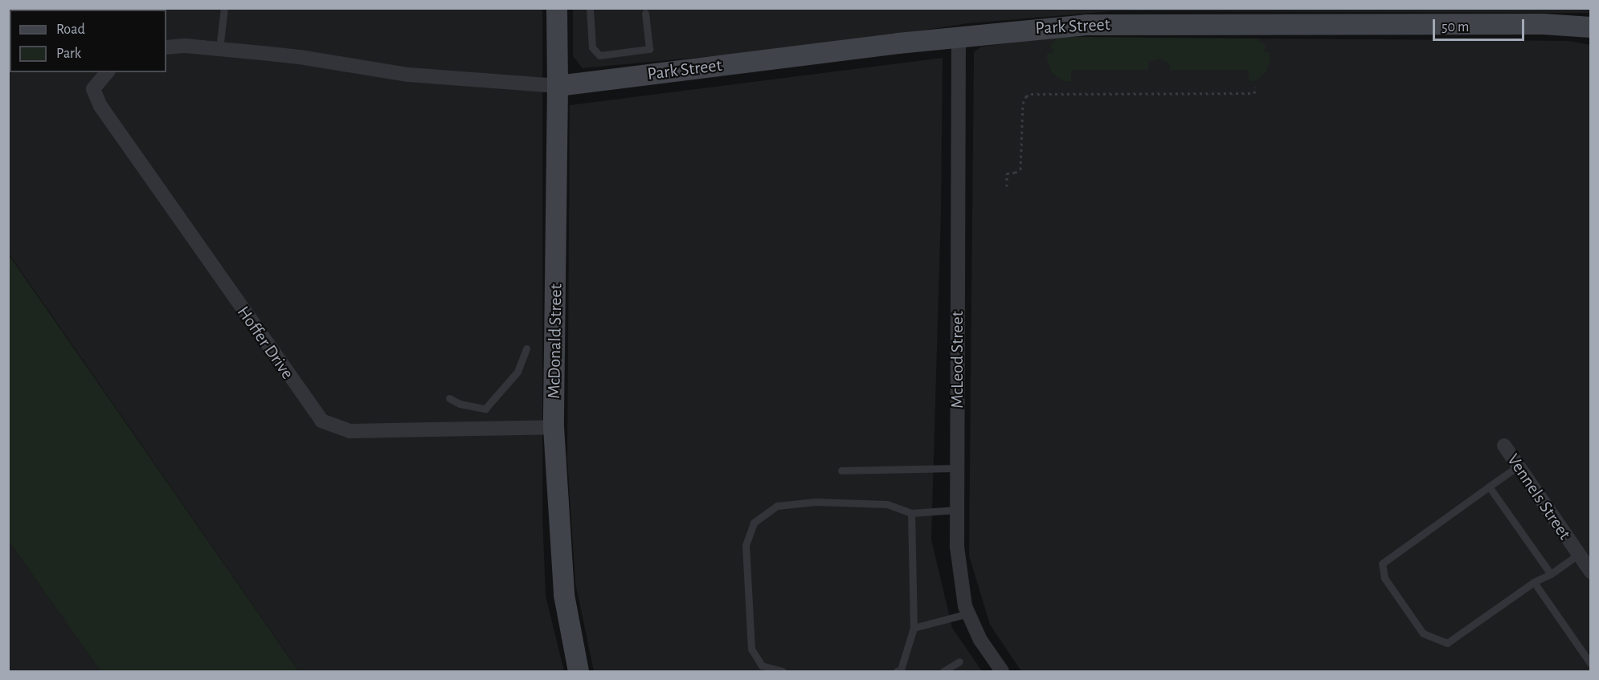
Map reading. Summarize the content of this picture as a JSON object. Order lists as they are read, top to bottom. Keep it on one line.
{"streets":{"street":["Park Street","McDonald Street","Hoffer Drive","McLeod Street","Vennels Street"]},"crossings":[["Park Street","McDonald Street"],["Park Street","McLeod Street"],["McDonald Street","Hoffer Drive"]],"legend":["Road","Park"],"scale_bar":"50 m"}
